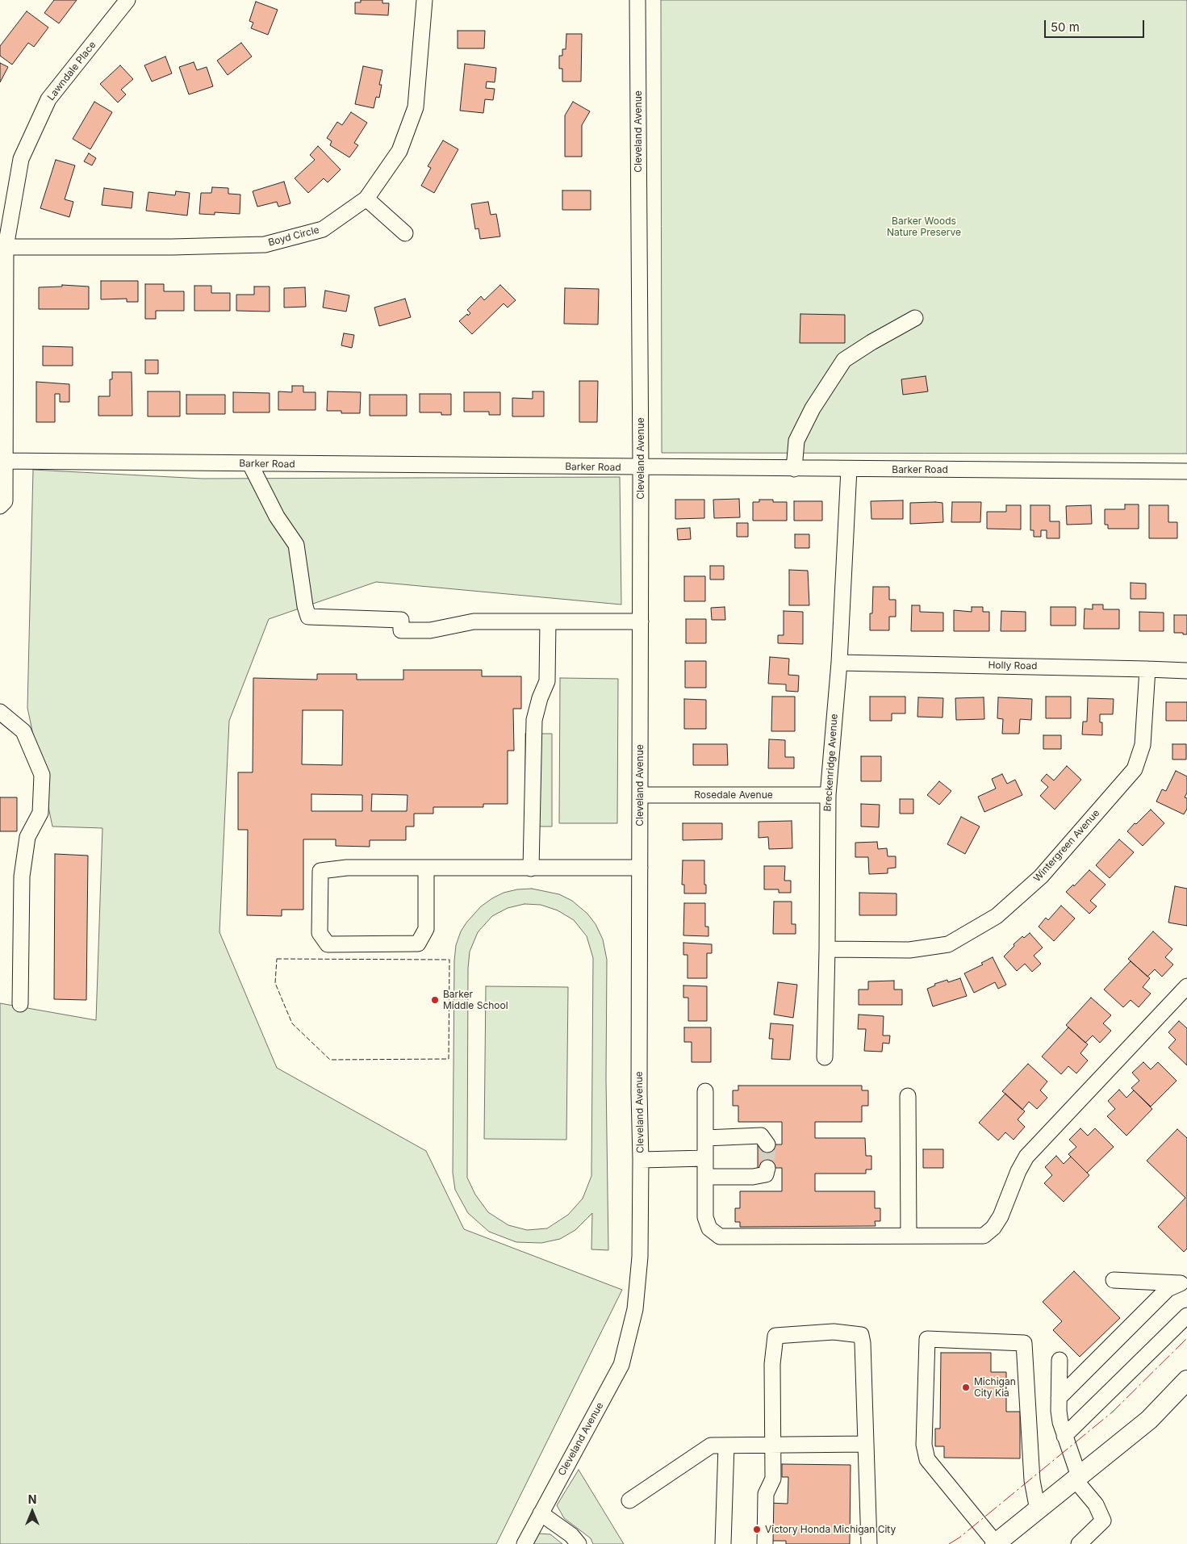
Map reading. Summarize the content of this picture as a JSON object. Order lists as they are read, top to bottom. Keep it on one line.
{"streets":{"street":["Lawndale Place","Cleveland Avenue","Boyd Circle","Barker Road","Holly Road","Breckenridge Avenue","Rosedale Avenue","Wintergreen Avenue"]},"crossings":[["Lawndale Place","Boyd Circle"],["Lawndale Place","Barker Road"],["Cleveland Avenue","Barker Road"],["Cleveland Avenue","Rosedale Avenue"],["Barker Road","Breckenridge Avenue"],["Holly Road","Breckenridge Avenue"],["Holly Road","Wintergreen Avenue"],["Breckenridge Avenue","Rosedale Avenue"],["Breckenridge Avenue","Wintergreen Avenue"]],"parks":["Barker Woods Nature Preserve"],"places":["Barker Middle School","Michigan City Kia","Victory Honda Michigan City"],"scale_bar":"50 m","north":"top"}
